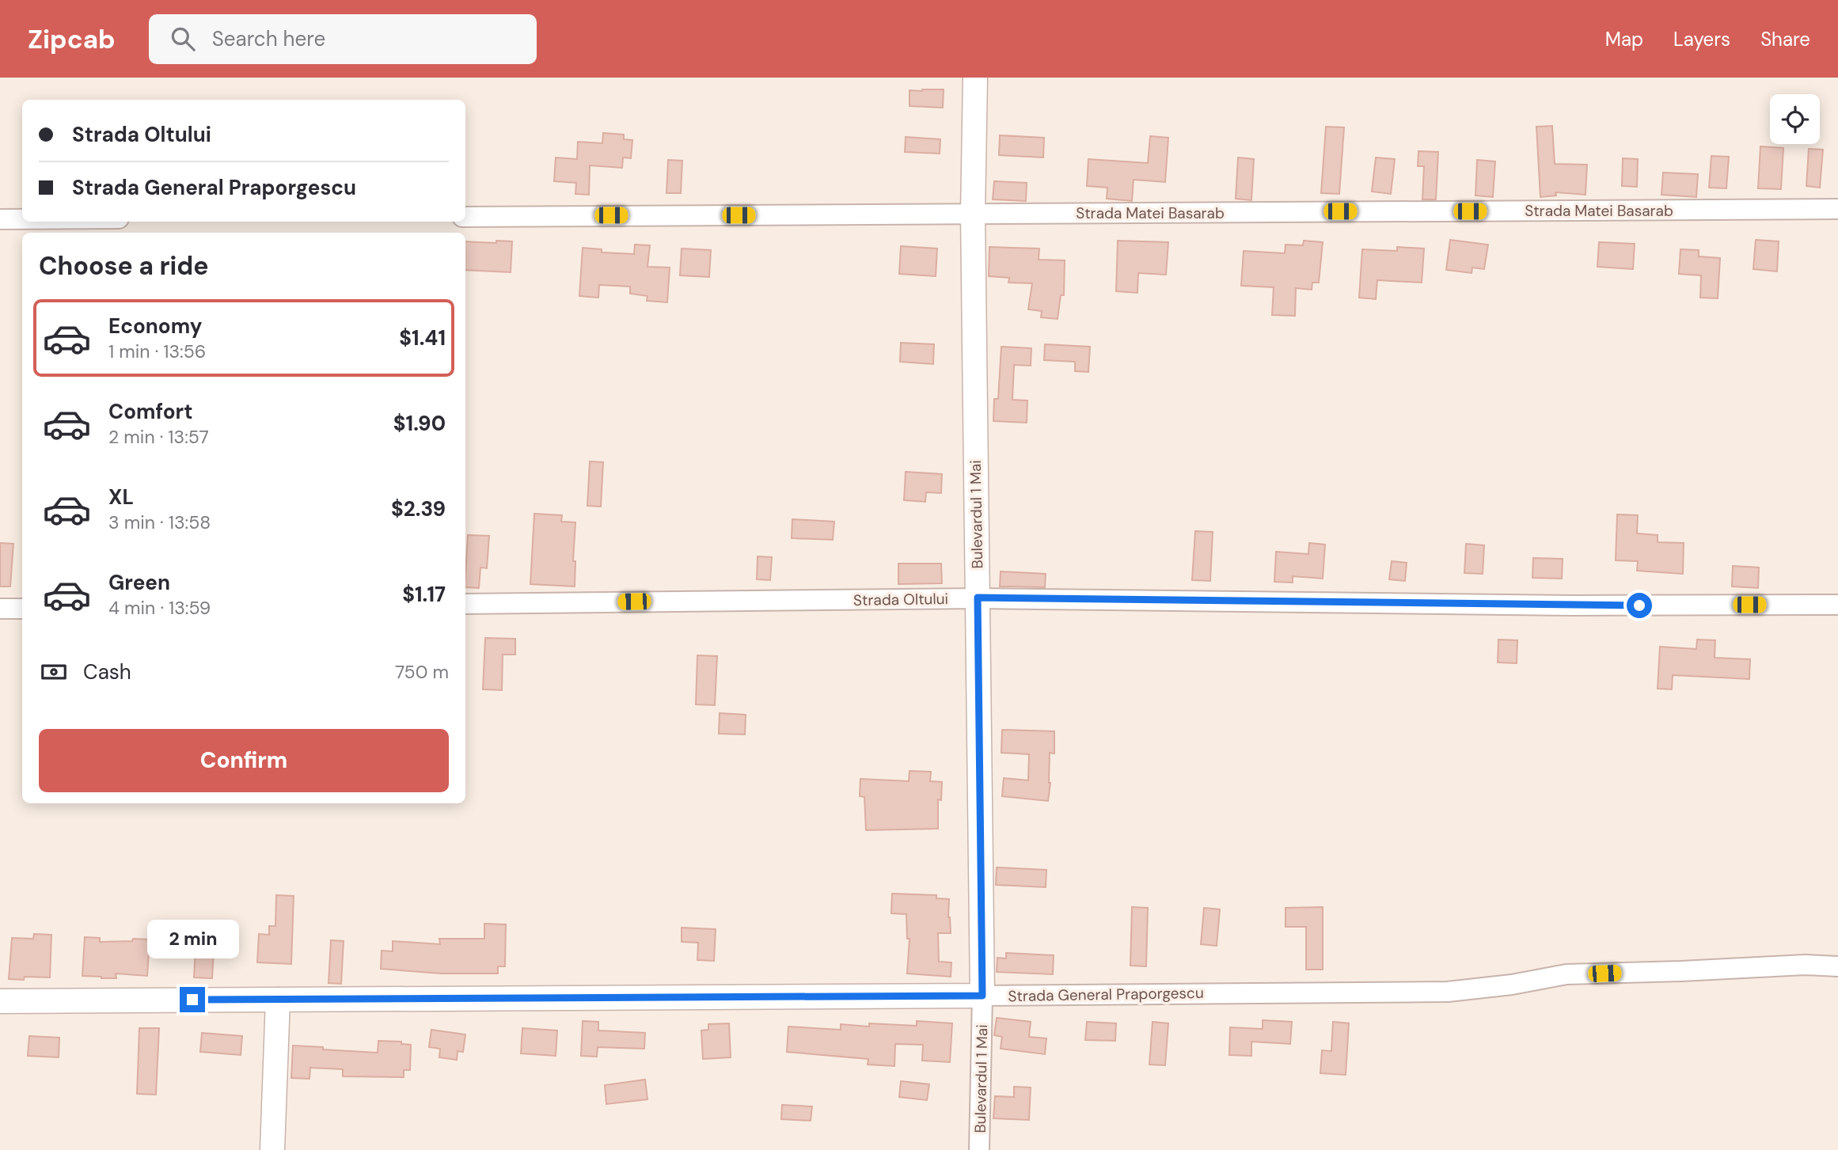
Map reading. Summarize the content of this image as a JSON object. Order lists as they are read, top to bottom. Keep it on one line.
{"streets":{"street":["Strada Matei Basarab","Bulevardul 1 Mai","Strada Oltului","Strada General Praporgescu"]},"crossings":[["Strada Matei Basarab","Bulevardul 1 Mai"],["Bulevardul 1 Mai","Strada Oltului"],["Bulevardul 1 Mai","Strada General Praporgescu"]],"page":{"header":"Zipcab","search":"Search here","nav":["Map","Layers","Share"],"banner":["Strada Oltului","Strada General Praporgescu"],"heading":"Choose a ride","list":[{"name":"Economy","note":"1 min · 13:56","value":"$1.41"},{"name":"Comfort","note":"2 min · 13:57","value":"$1.90"},{"name":"XL","note":"3 min · 13:58","value":"$2.39"},{"name":"Green","note":"4 min · 13:59","value":"$1.17"}],"pay":["Cash","750 m"],"buttons":"Confirm","bubble":"2 min"}}
